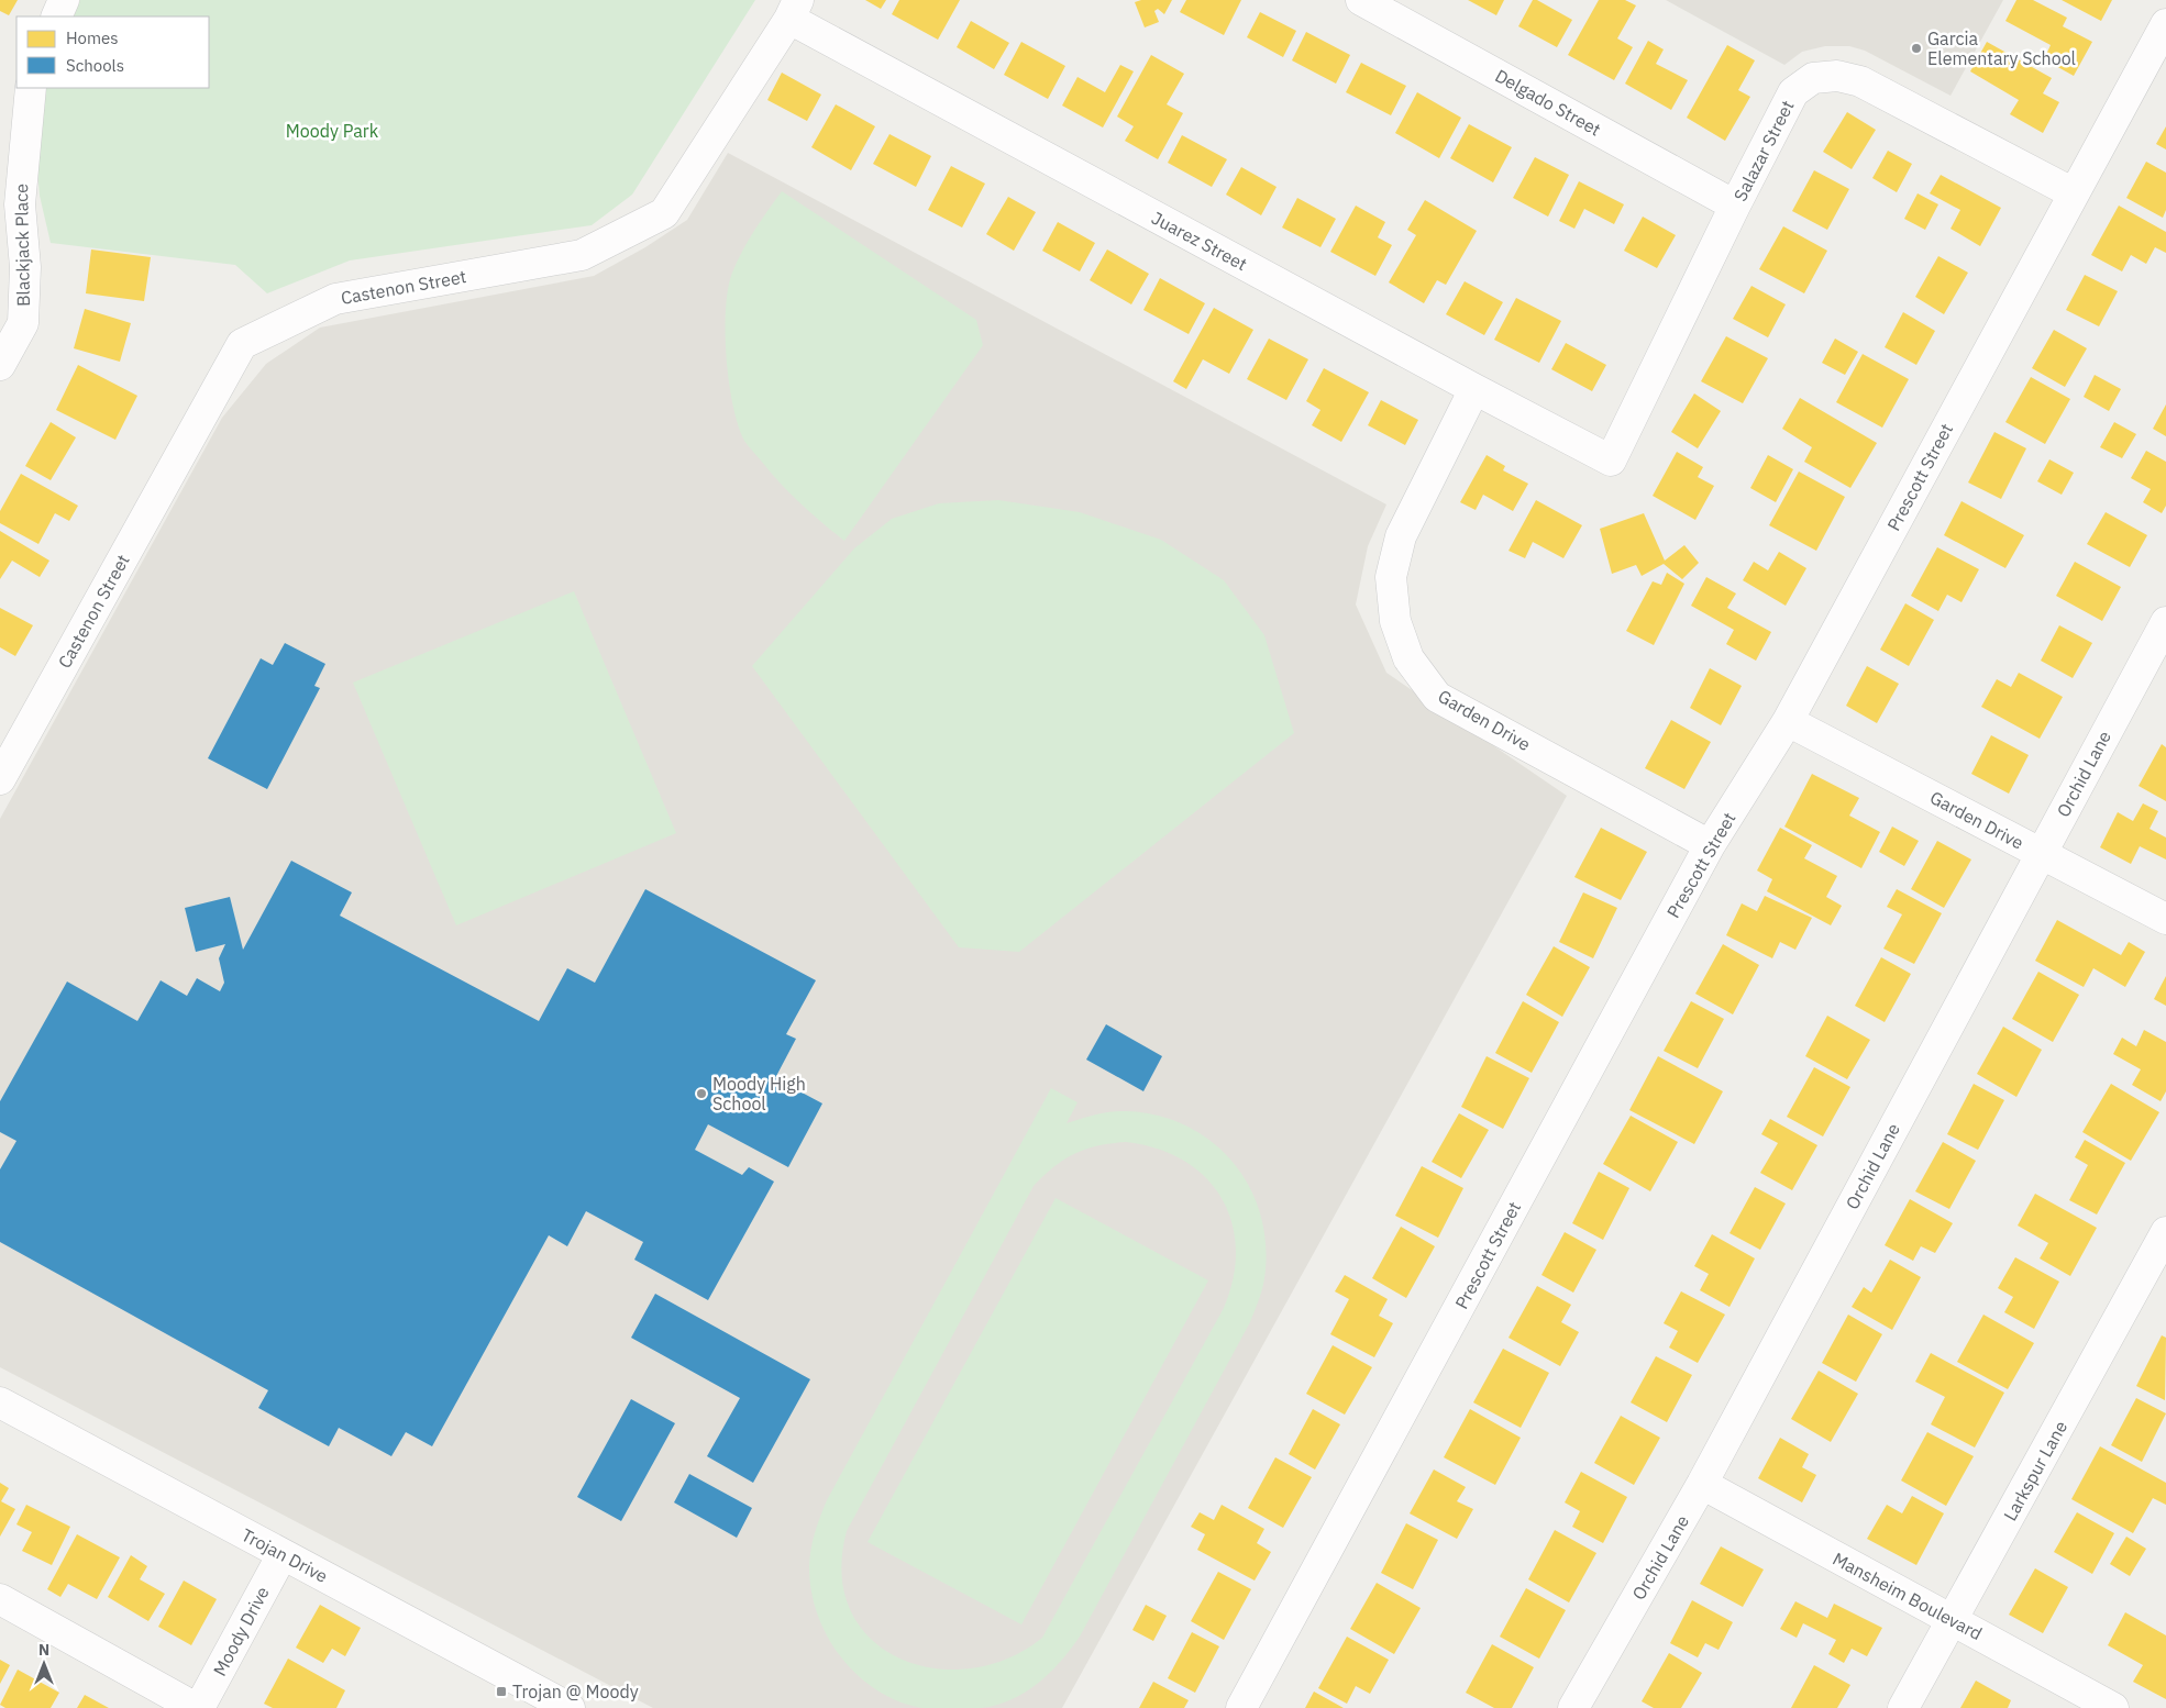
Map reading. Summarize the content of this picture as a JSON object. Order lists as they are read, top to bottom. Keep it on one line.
{"streets":{"street":["Delgado Street","Salazar Street","Juarez Street","Blackjack Place","Castenon Street","Prescott Street","Garden Drive","Orchid Lane","Larkspur Lane","Trojan Drive","Mansheim Boulevard","Moody Drive"]},"crossings":[["Delgado Street","Salazar Street"],["Salazar Street","Juarez Street"],["Salazar Street","Prescott Street"],["Juarez Street","Castenon Street"],["Juarez Street","Garden Drive"],["Prescott Street","Garden Drive"],["Garden Drive","Orchid Lane"],["Orchid Lane","Mansheim Boulevard"],["Larkspur Lane","Mansheim Boulevard"],["Trojan Drive","Moody Drive"]],"parks":["Moody Park"],"places":{"other":["Garcia Elementary School","Moody High School"],"transit":["Trojan @ Moody"]},"legend":["Homes","Schools"],"north":"top"}
